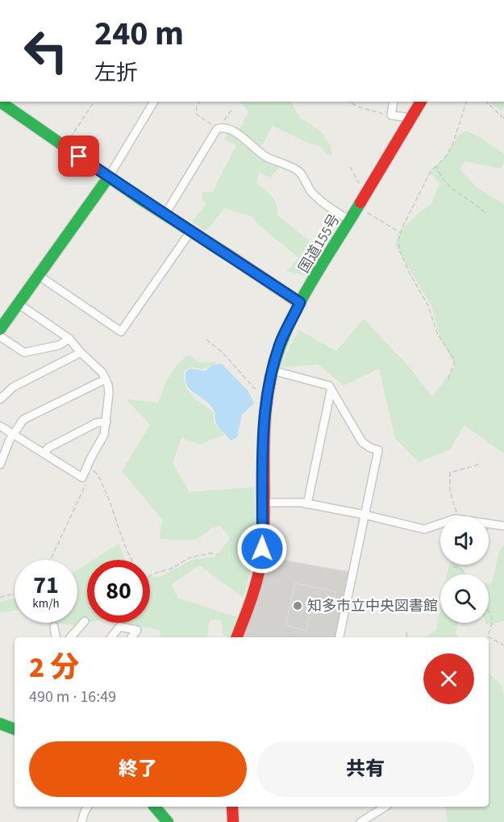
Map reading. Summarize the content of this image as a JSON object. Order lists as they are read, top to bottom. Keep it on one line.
{"streets":{"main road":["国道155号"]},"places":["知多市立中央図書館"],"page":{"turn":["240 m","左折"],"speed":"71 km/h","limit":"80","heading":["2 分","490 m · 16:49"],"buttons":["終了","共有"]}}
